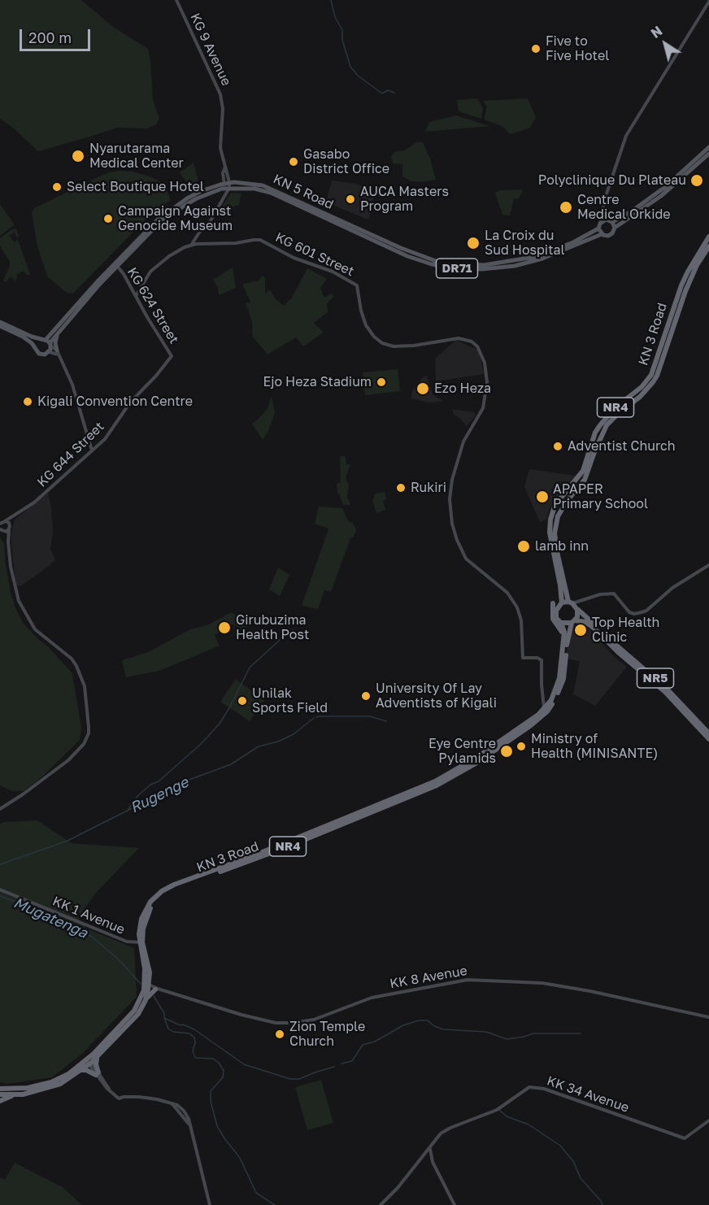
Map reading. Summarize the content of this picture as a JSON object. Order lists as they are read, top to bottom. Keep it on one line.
{"streets":{"highway":["KN 3 Road","NR4","NR5"],"main road":["KG 9 Avenue","KN 5 Road","KG 601 Street","DR71","KG 624 Street","KG 644 Street","KK 1 Avenue","KK 8 Avenue","KK 34 Avenue"]},"crossings":[["KG 9 Avenue","KN 5 Road"],["KN 5 Road","DR71"],["KN 5 Road","KG 624 Street"],["KG 624 Street","KG 644 Street"],["KN 3 Road","NR4"],["KN 3 Road","KK 1 Avenue"],["KN 3 Road","KK 8 Avenue"],["NR4","NR5"]],"water":["Rugenge","Mugatenga"],"places":["Five to Five Hotel","Nyarutarama Medical Center","Gasabo District Office","Polyclinique Du Plateau","Select Boutique Hotel","AUCA Masters Program","Centre Medical Orkide","Campaign Against Genocide Museum","La Croix du Sud Hospital","Ejo Heza Stadium","Ezo Heza","Kigali Convention Centre","Adventist Church","Rukiri","APAPER Primary School","lamb inn","Girubuzima Health Post","Top Health Clinic","University Of Lay Adventists of Kigali","Unilak Sports Field","Ministry of Health (MINISANTE)","Eye Centre Pylamids","Zion Temple Church"],"scale_bar":"200 m","north":"top left"}
